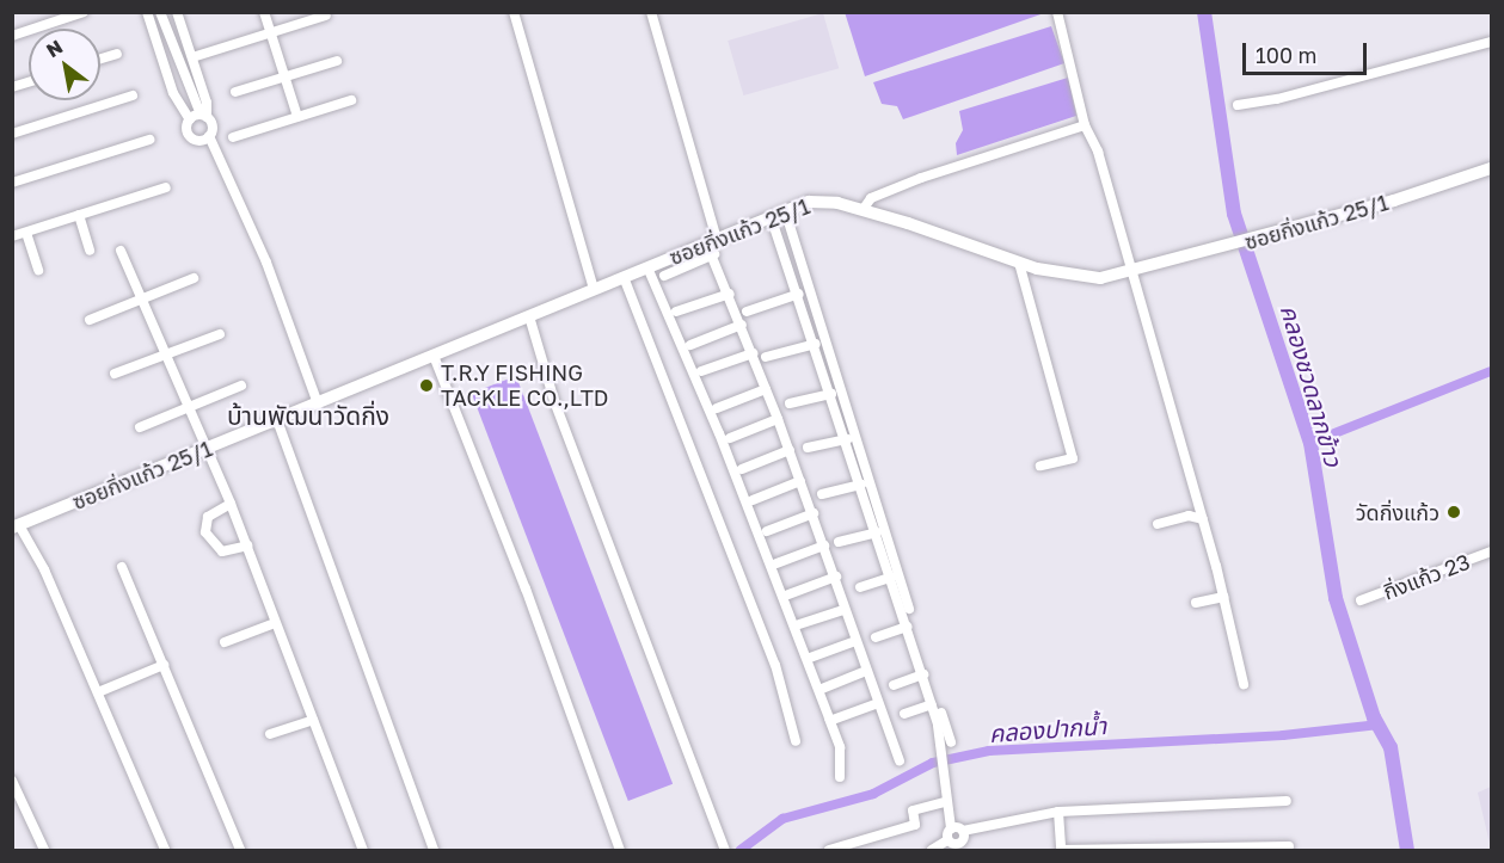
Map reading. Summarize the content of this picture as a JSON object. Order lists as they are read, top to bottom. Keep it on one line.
{"streets":{"street":["ซอยกิ่งแก้ว 25/1","กิ่งแก้ว 23"]},"districts":["บ้านพัฒนาวัดกิ่ง"],"water":["คลองชวดลากข้าว","คลองปากน้ำ"],"places":["T.R.Y FISHING TACKLE CO.,LTD","วัดกิ่งแก้ว"],"scale_bar":"100 m","north":"top left"}
